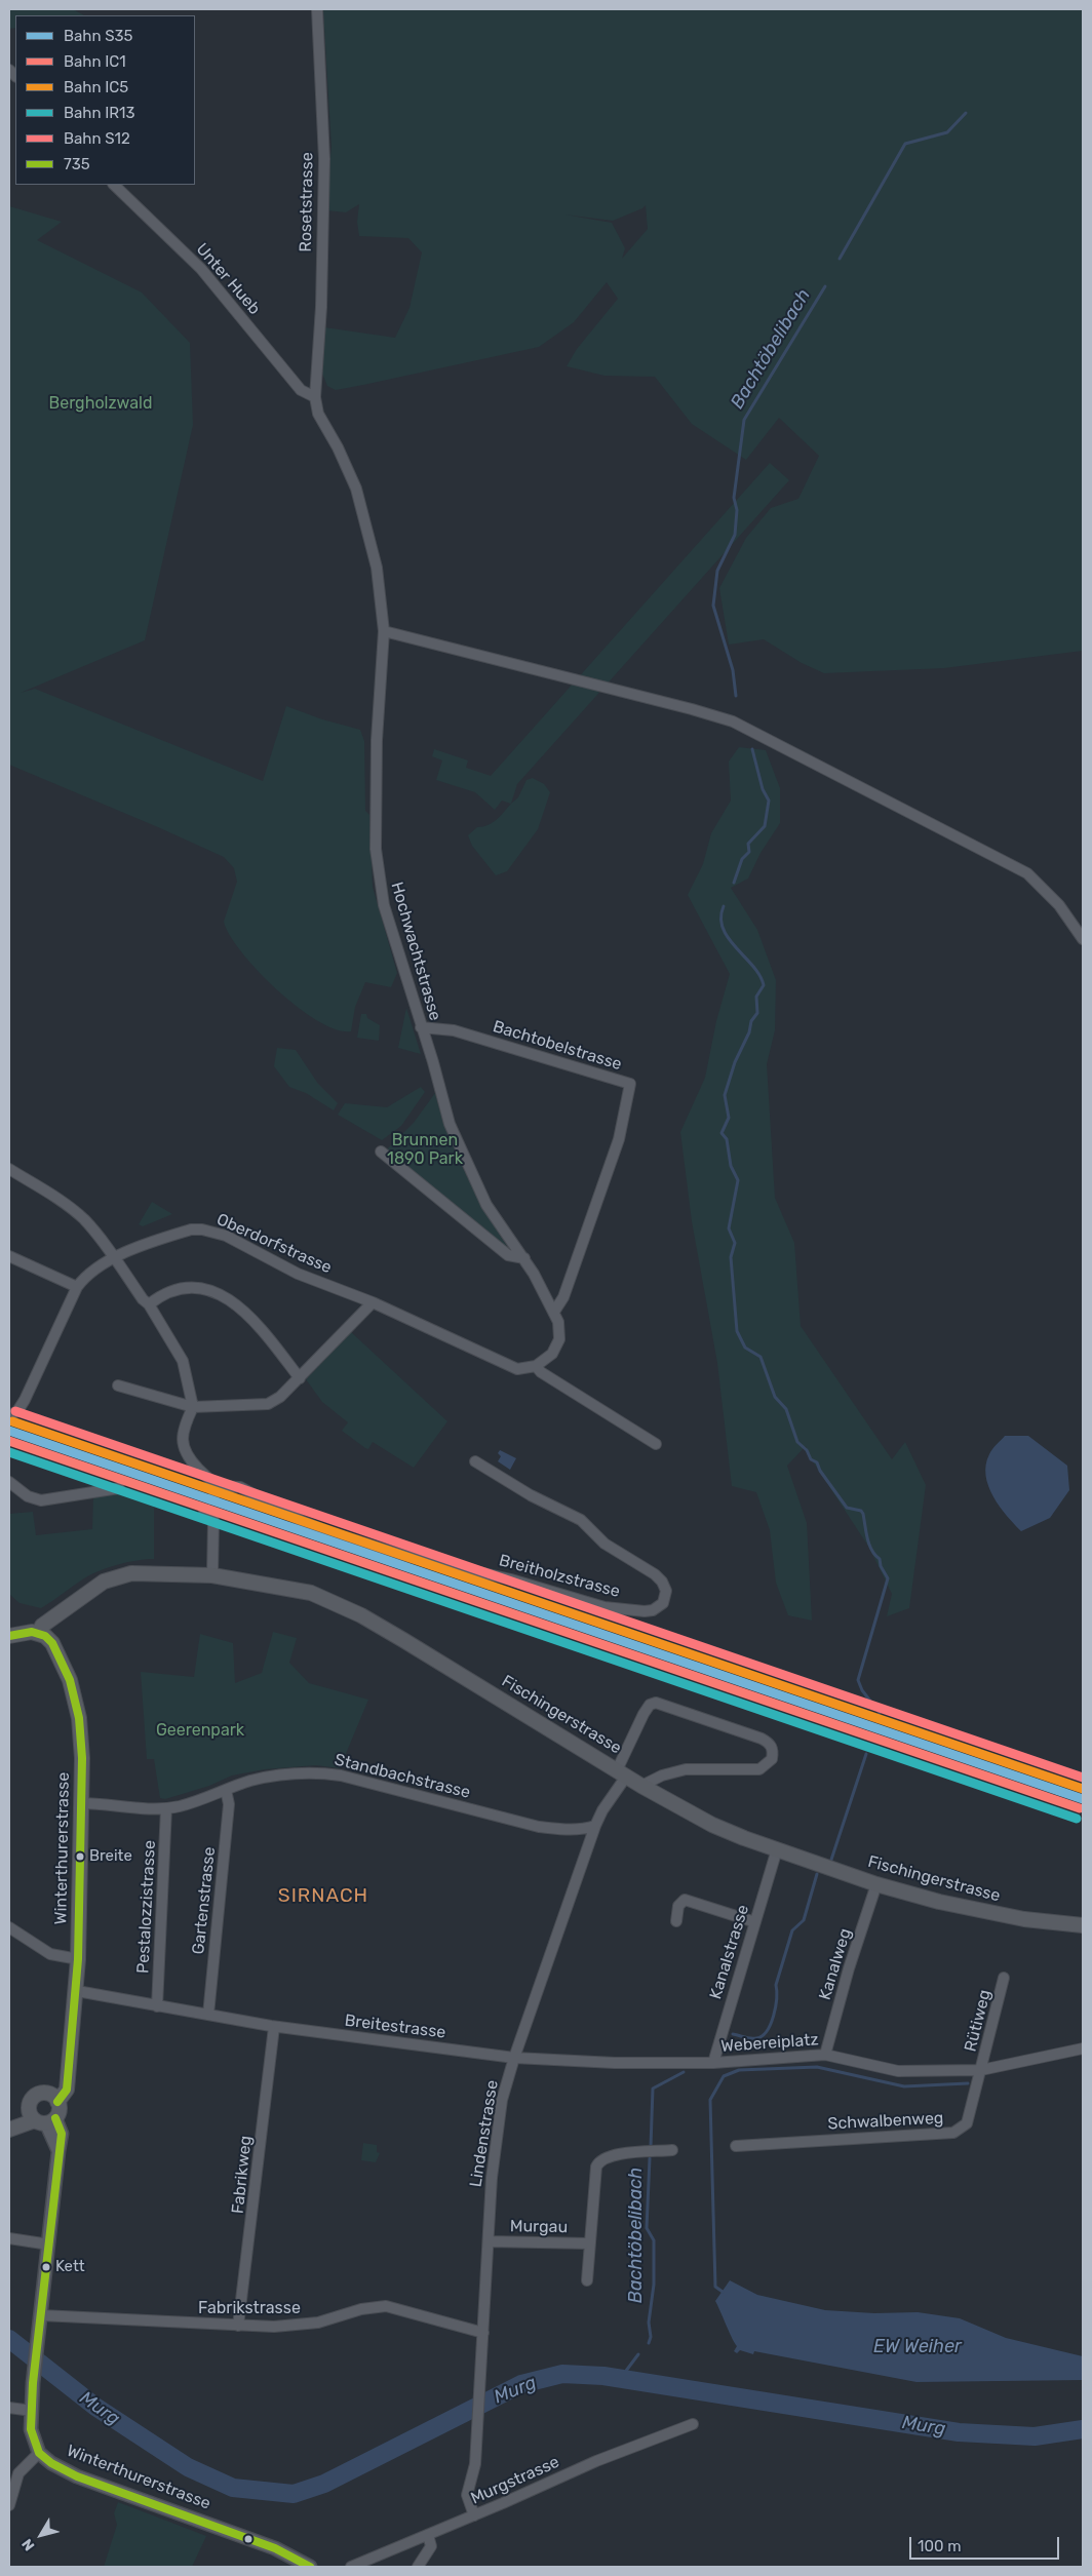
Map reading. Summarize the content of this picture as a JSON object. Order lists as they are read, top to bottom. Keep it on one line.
{"streets":{"main road":["Fischingerstrasse","Winterthurerstrasse"],"street":["Rosetstrasse","Unter Hueb","Hochwachtstrasse","Bachtobelstrasse","Oberdorfstrasse","Breitholzstrasse","Standbachstrasse","Gartenstrasse","Pestalozzistrasse","Kanalstrasse","Kanalweg","Rütiweg","Breitestrasse","Webereiplatz","Schwalbenweg","Lindenstrasse","Fabrikweg","Murgau","Fabrikstrasse","Murgstrasse"]},"crossings":[["Rosetstrasse","Unter Hueb"],["Rosetstrasse","Hochwachtstrasse"],["Unter Hueb","Hochwachtstrasse"],["Hochwachtstrasse","Bachtobelstrasse"],["Fischingerstrasse","Winterthurerstrasse"],["Fischingerstrasse","Kanalstrasse"],["Fischingerstrasse","Kanalweg"],["Fischingerstrasse","Lindenstrasse"],["Standbachstrasse","Winterthurerstrasse"],["Standbachstrasse","Gartenstrasse"],["Standbachstrasse","Pestalozzistrasse"],["Standbachstrasse","Lindenstrasse"],["Winterthurerstrasse","Breitestrasse"],["Gartenstrasse","Breitestrasse"],["Pestalozzistrasse","Breitestrasse"],["Kanalstrasse","Breitestrasse"],["Kanalstrasse","Webereiplatz"],["Kanalweg","Webereiplatz"],["Rütiweg","Webereiplatz"],["Rütiweg","Schwalbenweg"],["Breitestrasse","Webereiplatz"],["Breitestrasse","Lindenstrasse"],["Breitestrasse","Fabrikweg"],["Webereiplatz","Schwalbenweg"],["Lindenstrasse","Murgau"],["Lindenstrasse","Fabrikstrasse"],["Lindenstrasse","Murgstrasse"],["Fabrikweg","Fabrikstrasse"]],"districts":["SIRNACH"],"water":["Bachtöbelibach","EW Weiher","Murg"],"parks":["Bergholzwald","Brunnen 1890 Park","Geerenpark"],"places":["Breite","Kett"],"lines":["rail line S12","rail line IC5","rail line S35","rail line IC1","rail line IR13","transit line 735"],"legend":["Bahn S35","Bahn IC1","Bahn IC5","Bahn IR13","Bahn S12","735"],"scale_bar":"100 m","north":"bottom left"}
